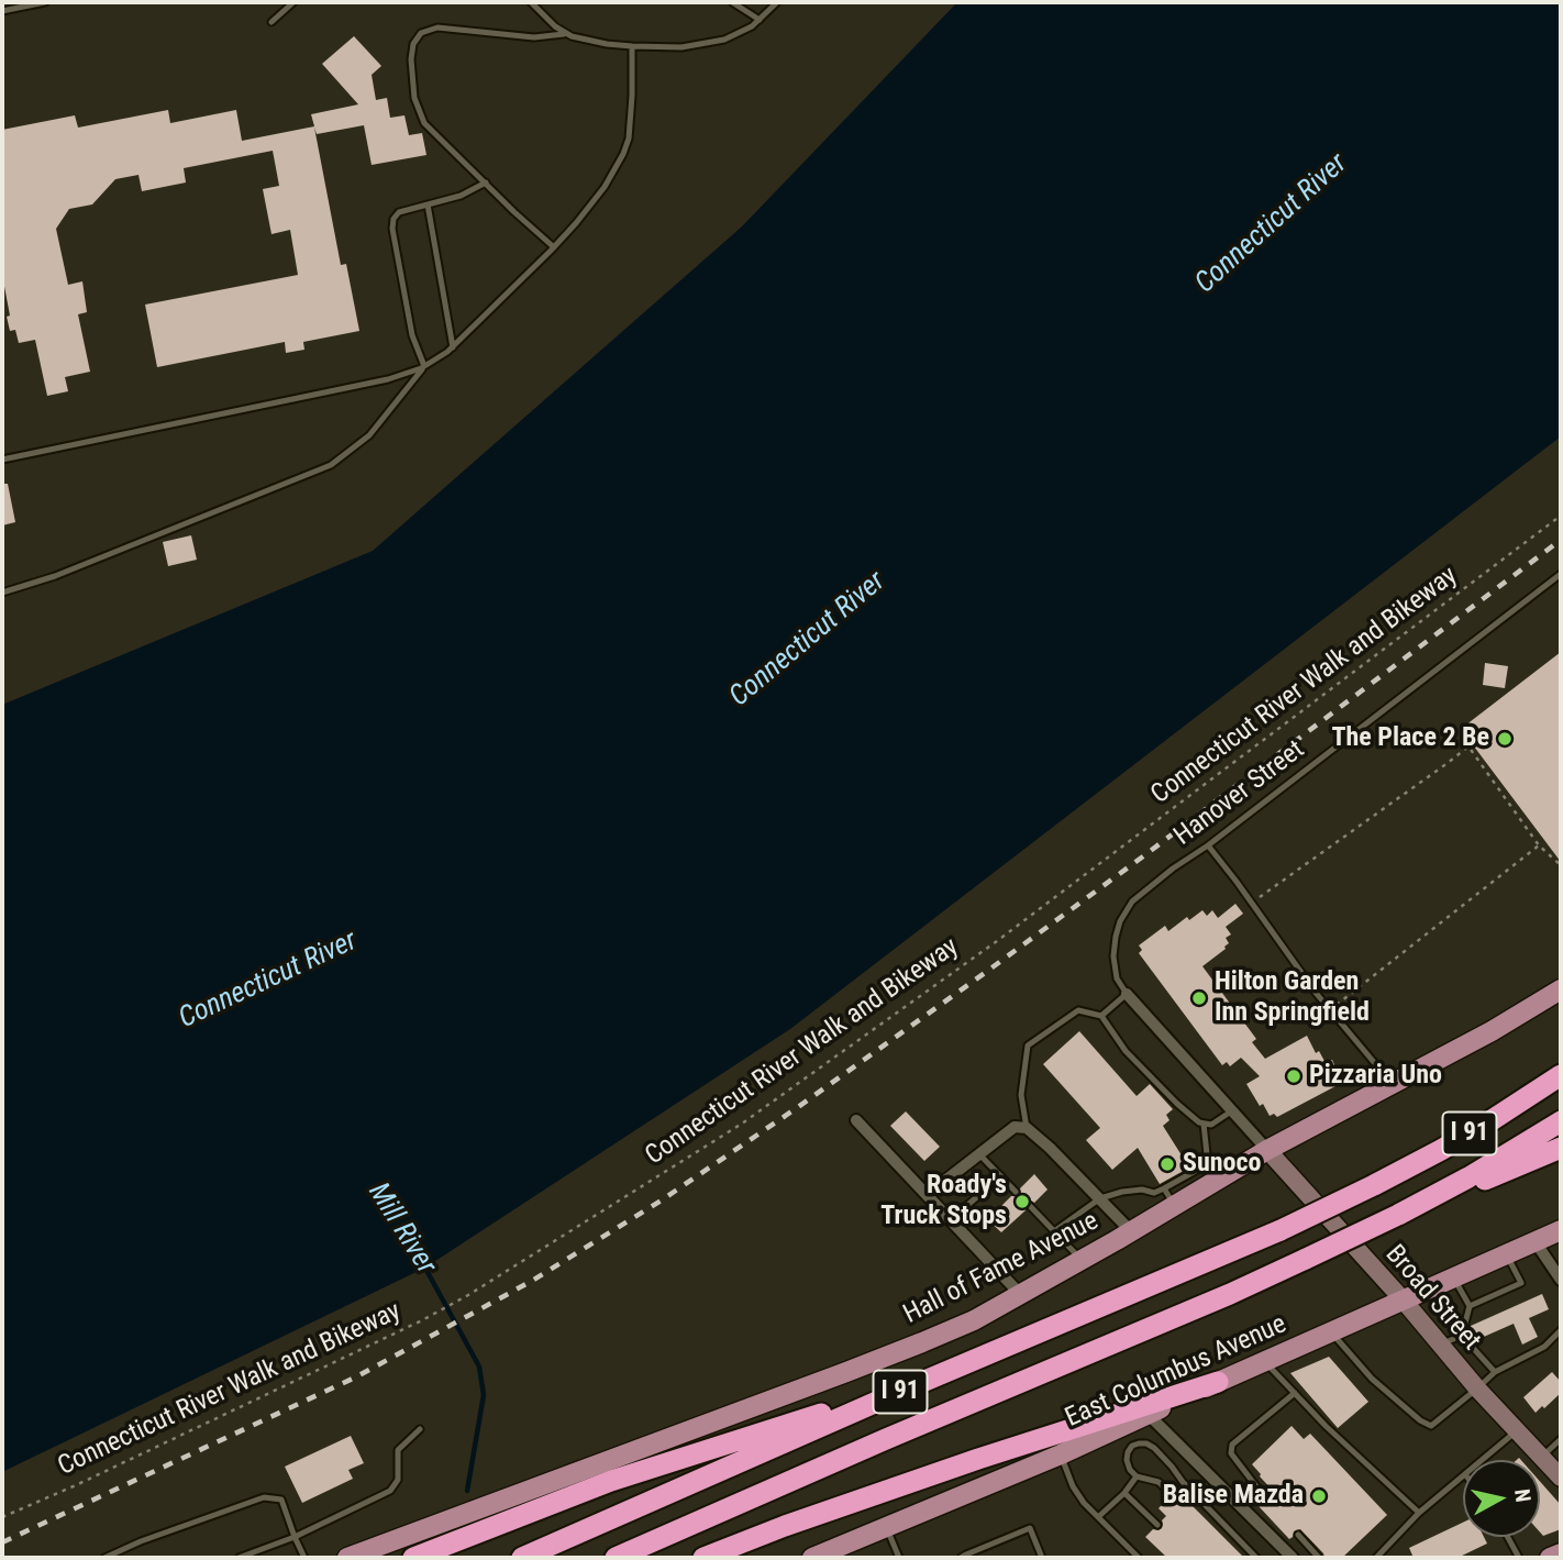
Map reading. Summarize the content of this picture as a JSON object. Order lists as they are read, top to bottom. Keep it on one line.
{"streets":{"highway":["I 91"],"main road":["Hall of Fame Avenue","Broad Street","East Columbus Avenue"],"lane":["Hanover Street"],"path":["Connecticut River Walk and Bikeway"]},"crossings":[["Hall of Fame Avenue","Broad Street"],["Broad Street","East Columbus Avenue"]],"water":["Connecticut River","Mill River"],"places":["The Place 2 Be","Hilton Garden Inn Springfield","Pizzaria Uno","Sunoco","Roady's Truck Stops","Balise Mazda"],"north":"right"}
